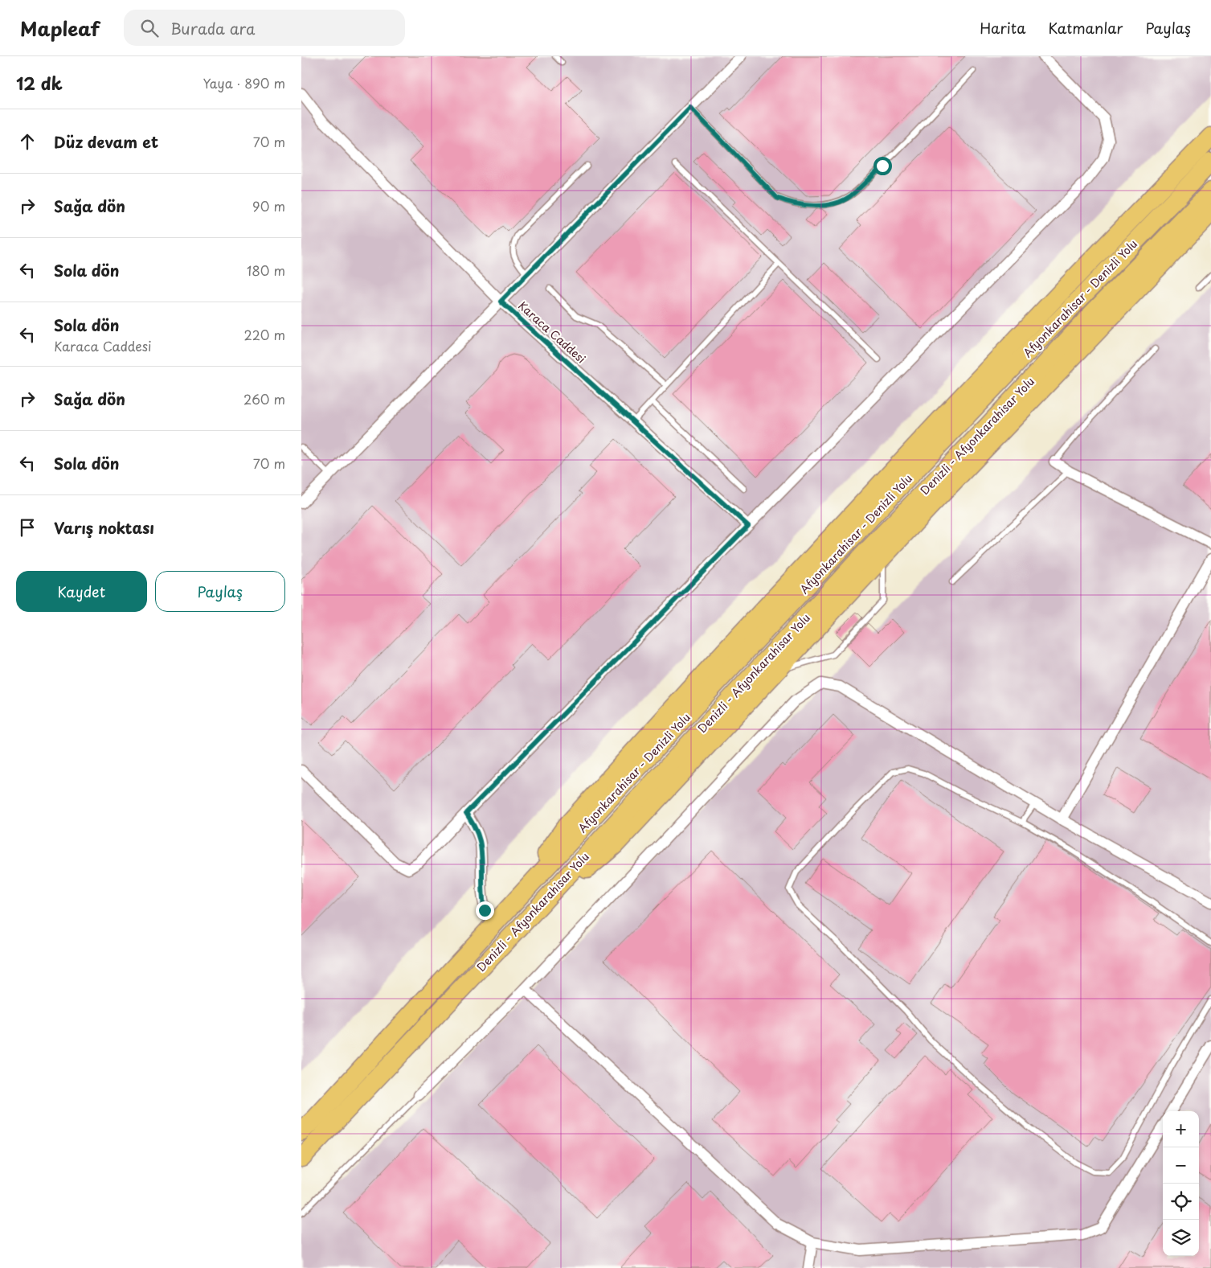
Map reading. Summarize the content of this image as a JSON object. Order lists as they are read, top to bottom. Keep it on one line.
{"streets":{"highway":["Afyonkarahisar - Denizli Yolu","Denizli - Afyonkarahisar Yolu"],"street":["Karaca Caddesi"]},"crossings":[["Afyonkarahisar - Denizli Yolu","Denizli - Afyonkarahisar Yolu"]],"page":{"header":"Mapleaf","search":"Burada ara","nav":["Harita","Katmanlar","Paylaş"],"heading":["12 dk","Yaya · 890 m"],"list":[["Düz devam et","70 m"],["Sağa dön","90 m"],["Sola dön","180 m"],["Sola dön","Karaca Caddesi","220 m"],["Sağa dön","260 m"],["Sola dön","70 m"],"Varış noktası"],"buttons":["Kaydet","Paylaş"],"map_buttons":["+","−"]}}
